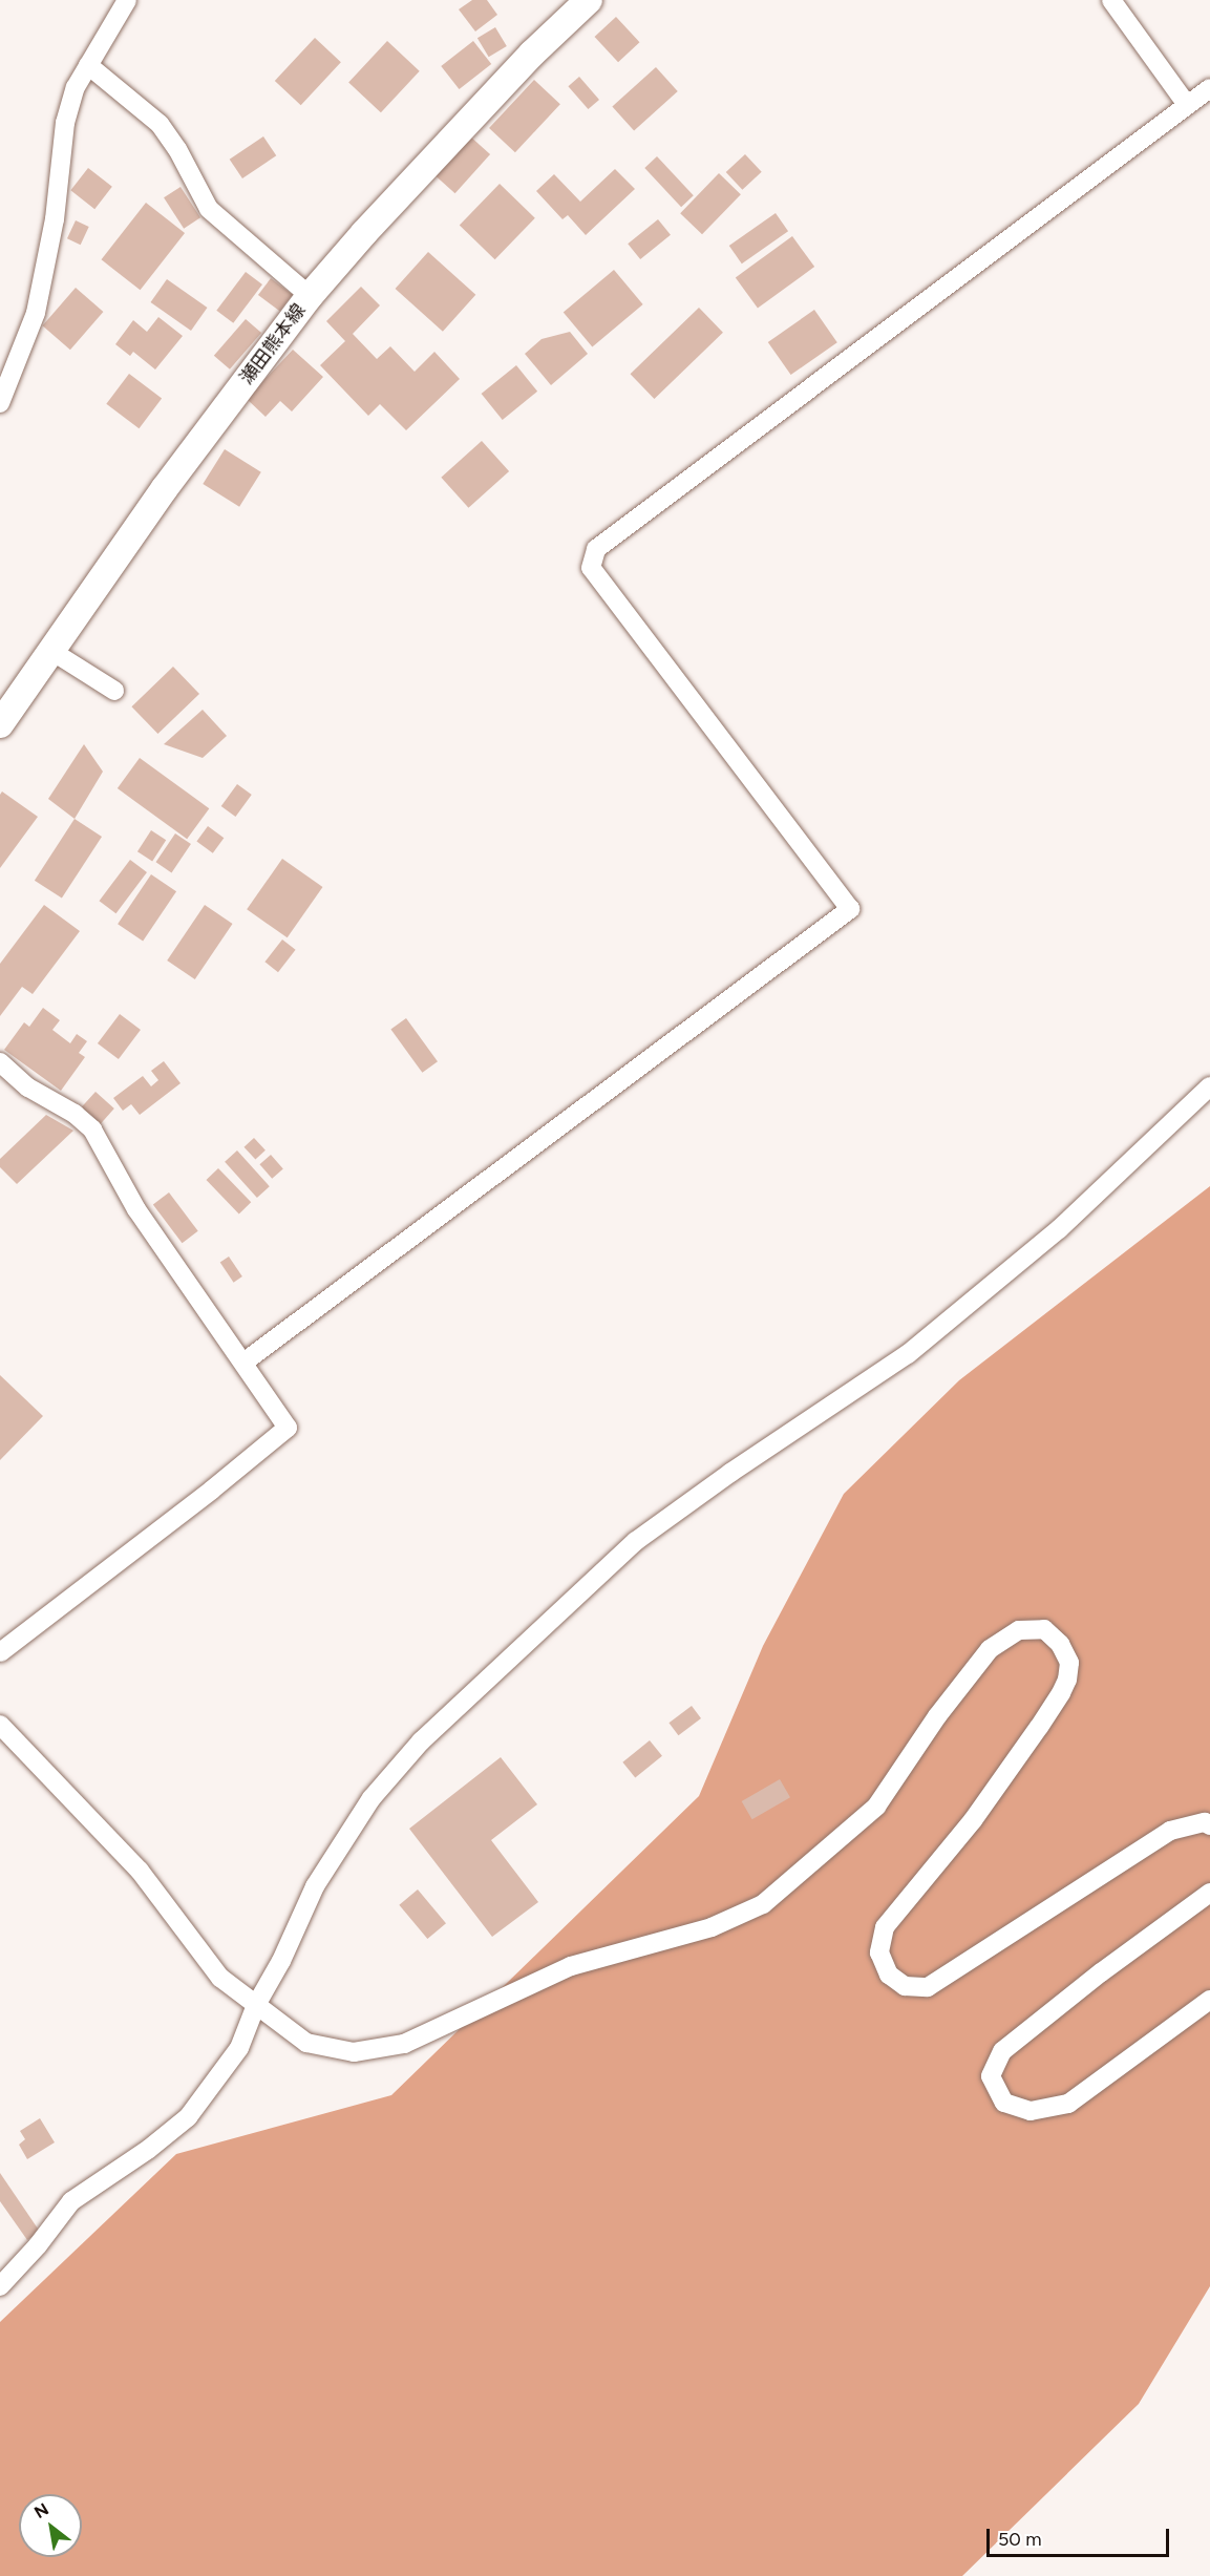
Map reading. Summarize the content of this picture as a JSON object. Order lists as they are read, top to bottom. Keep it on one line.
{"streets":{"main road":["瀬田熊本線"]},"scale_bar":"50 m","north":"top left"}
